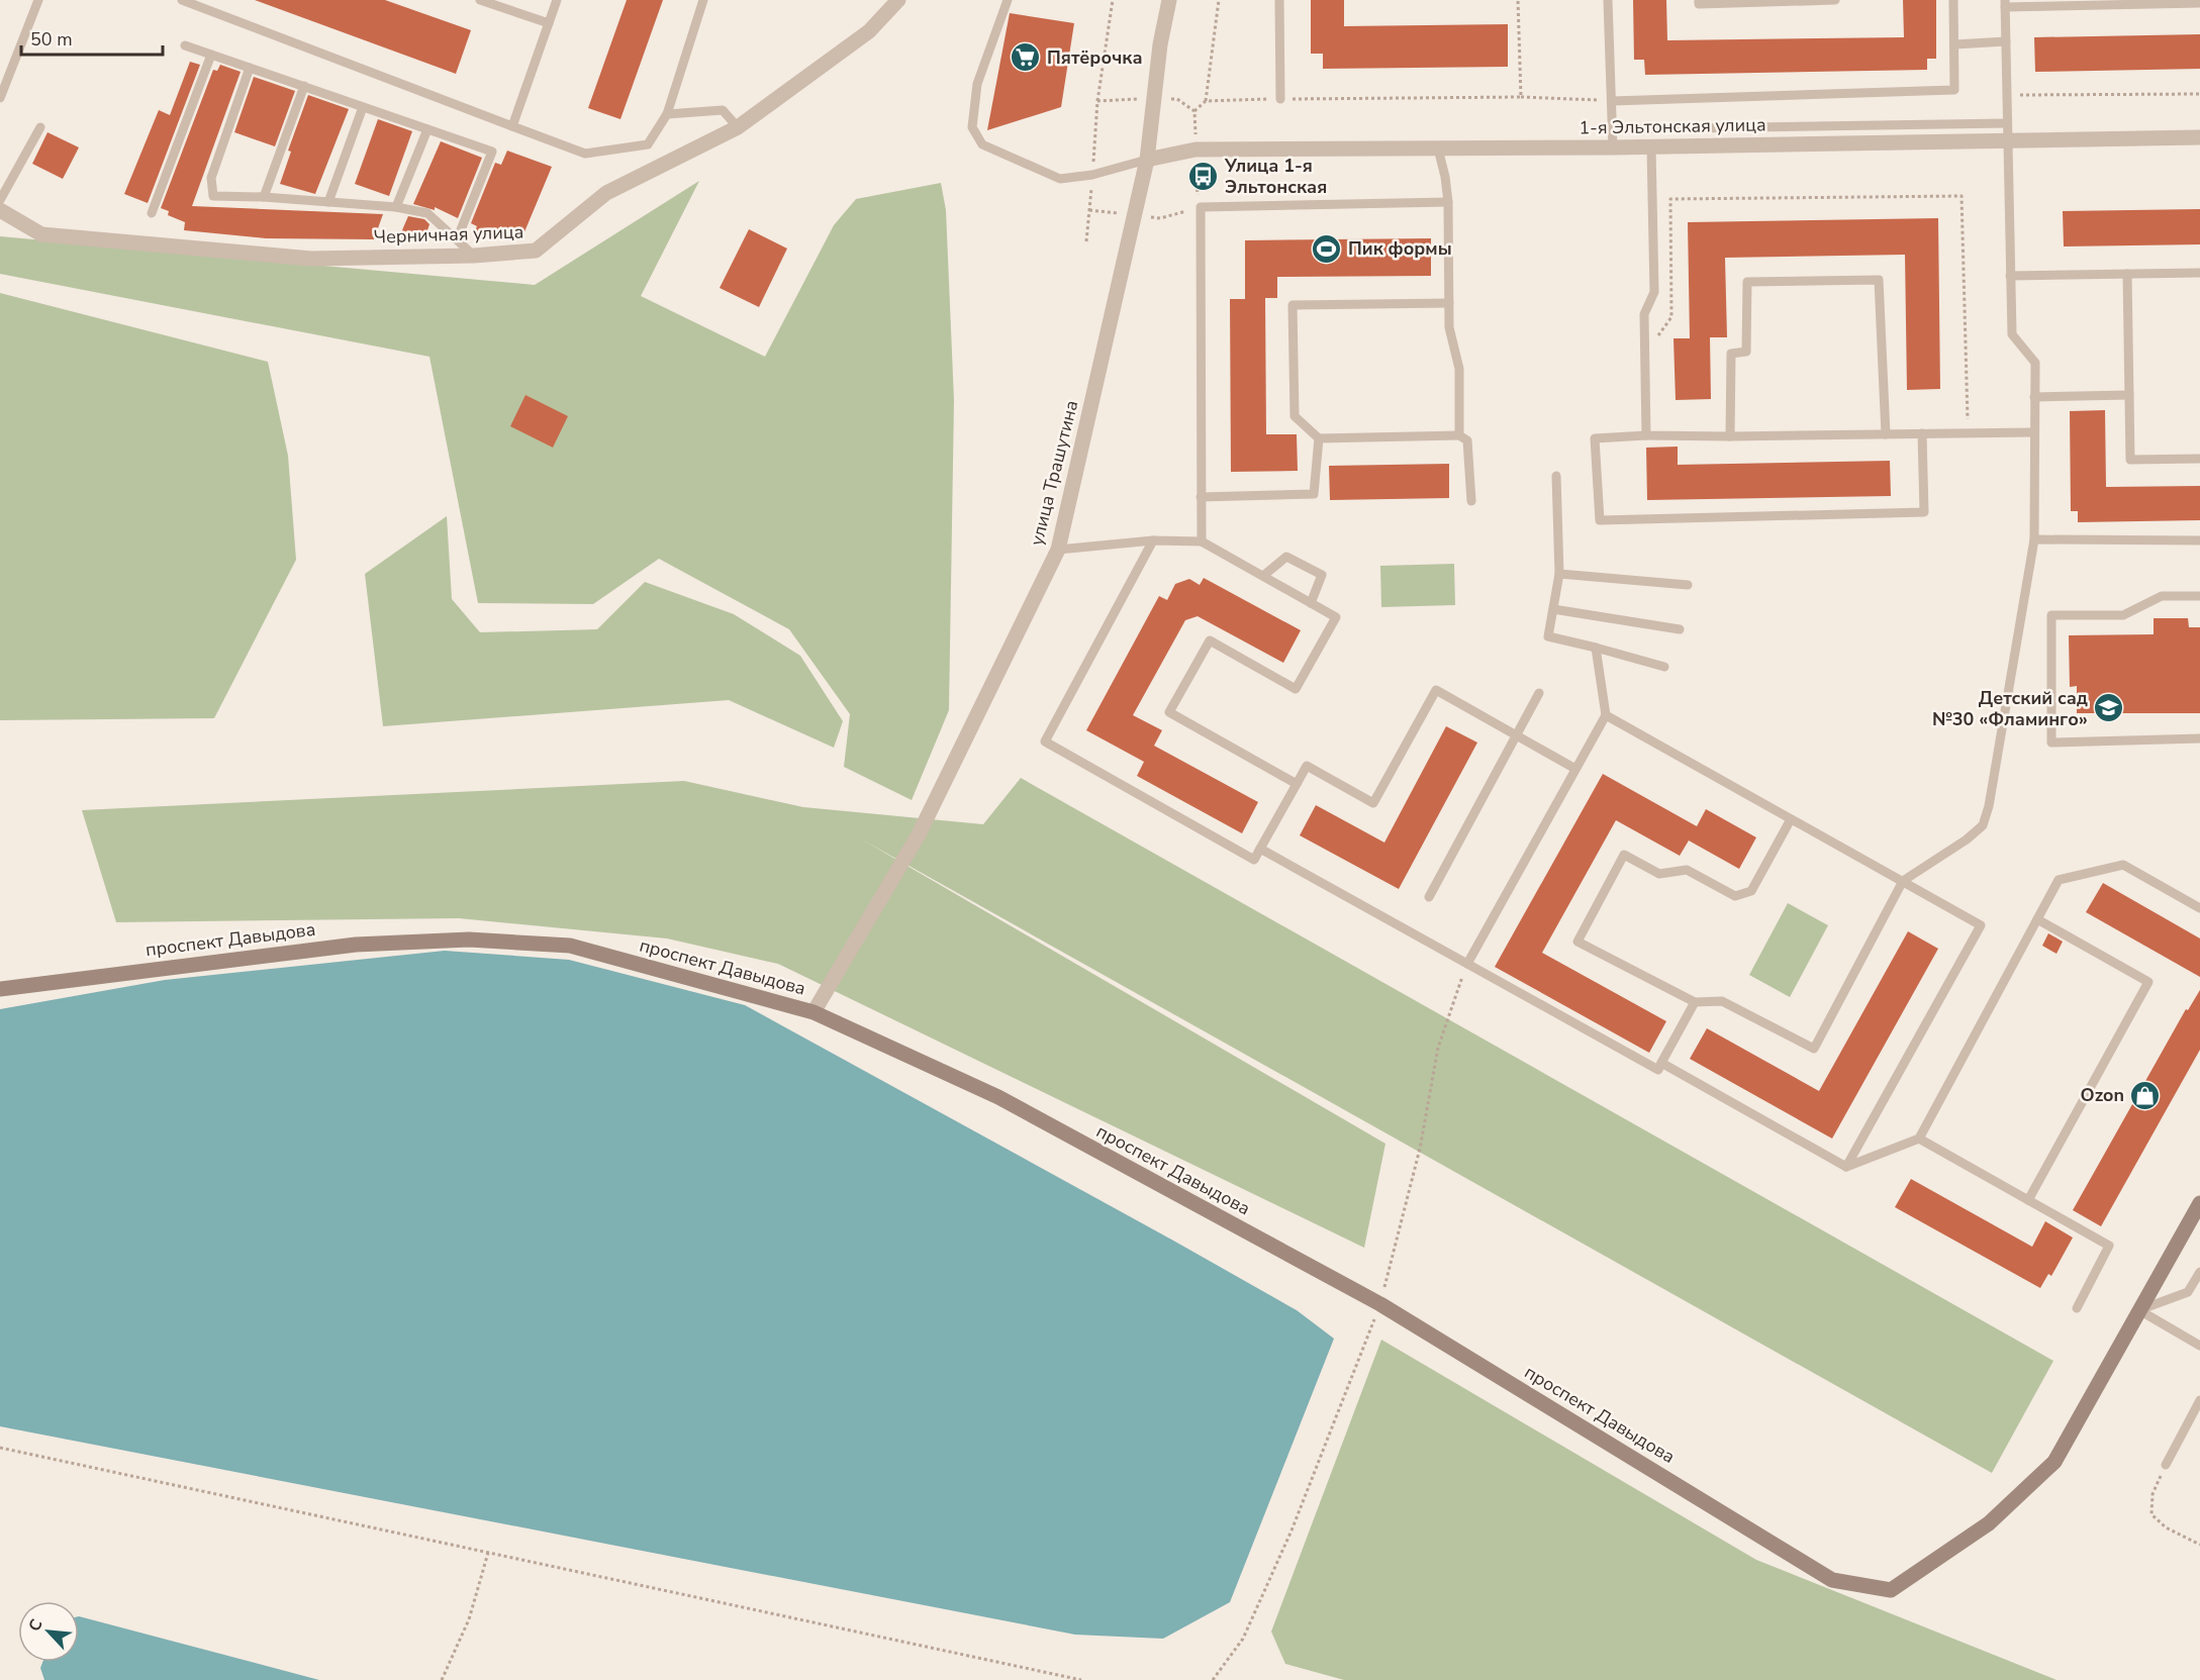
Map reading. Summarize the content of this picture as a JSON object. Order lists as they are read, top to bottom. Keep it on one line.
{"streets":{"street":["1-я Эльтонская улица","Черничная улица","улица Трашутина","проспект Давыдова"]},"crossings":[["1-я Эльтонская улица","улица Трашутина"],["улица Трашутина","проспект Давыдова"]],"places":{"supermarket":["Пятёрочка"],"bus stop":["Улица 1-я Эльтонская"],"sports":["Пик формы"],"school or university":["Детский сад №30 «Фламинго»"],"shop":["Ozon"]},"scale_bar":"50 m","north":"top left"}
